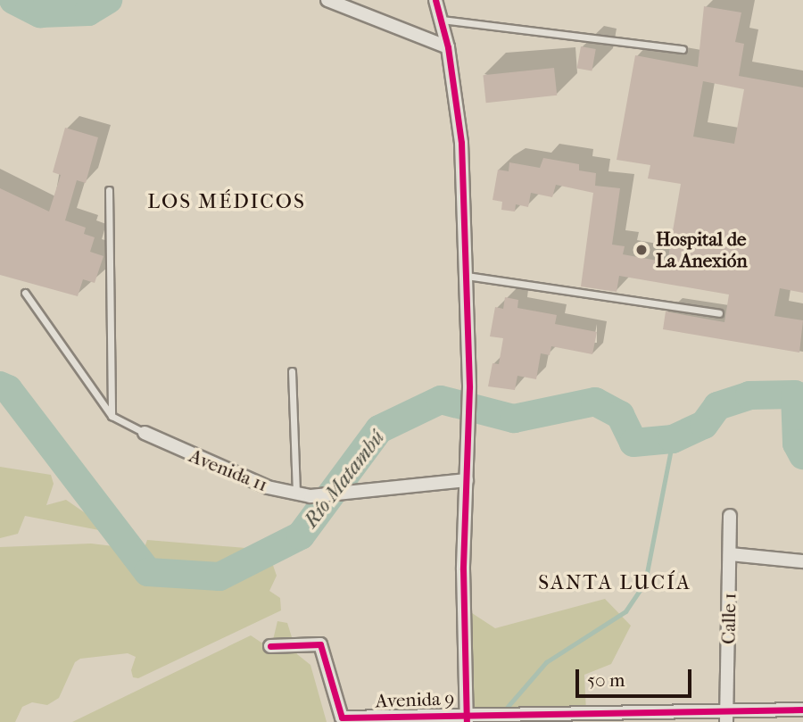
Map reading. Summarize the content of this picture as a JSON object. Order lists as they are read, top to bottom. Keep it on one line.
{"streets":{"street":["Avenida 11","Calle 1","Avenida 9"]},"crossings":[["Calle 1","Avenida 9"]],"districts":["LOS MÉDICOS","SANTA LUCÍA"],"water":["Río Matambú"],"places":["Hospital de La Anexión"],"scale_bar":"50 m"}
